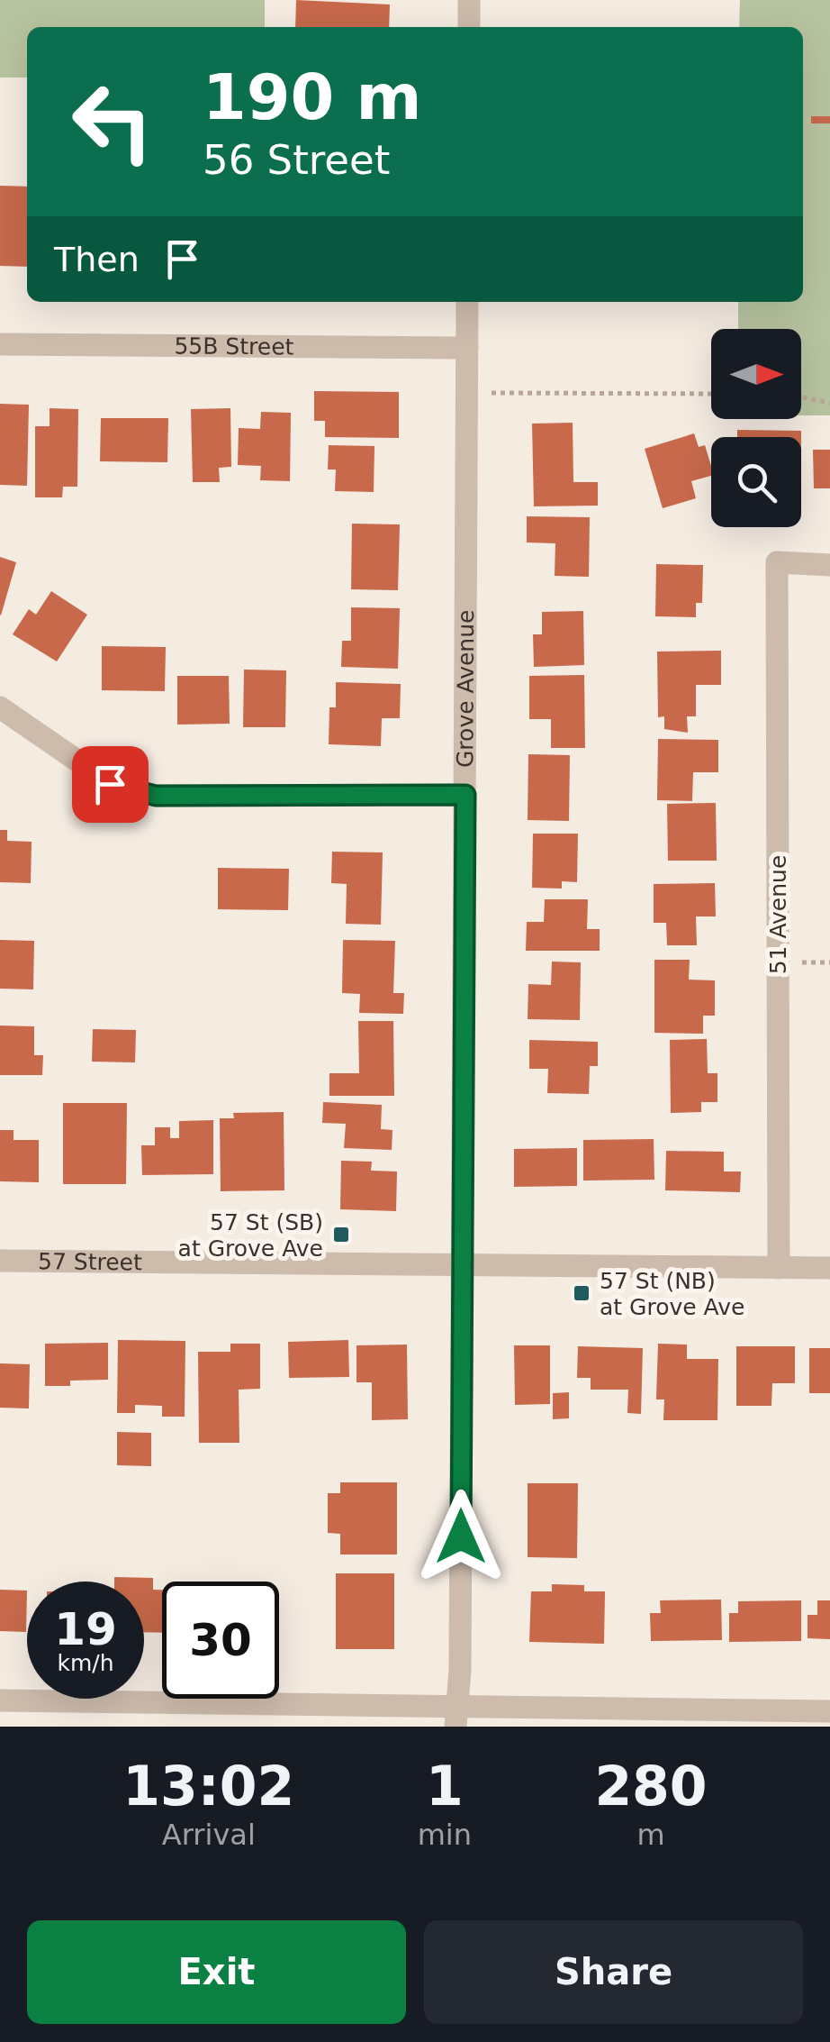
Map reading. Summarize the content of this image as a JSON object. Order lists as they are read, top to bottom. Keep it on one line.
{"streets":{"street":["55B Street","Grove Avenue","51 Avenue","57 Street"]},"crossings":[["55B Street","Grove Avenue"],["Grove Avenue","57 Street"],["51 Avenue","57 Street"]],"places":{"transit":["57 St (SB) at Grove Ave","57 St (NB) at Grove Ave"]},"north":"right","page":{"turn":["190 m","56 Street"],"then":"Then","speed":"19 km/h","limit":"30","eta":["13:02","Arrival","1","min","280","m"],"buttons":["Exit","Share"]}}
